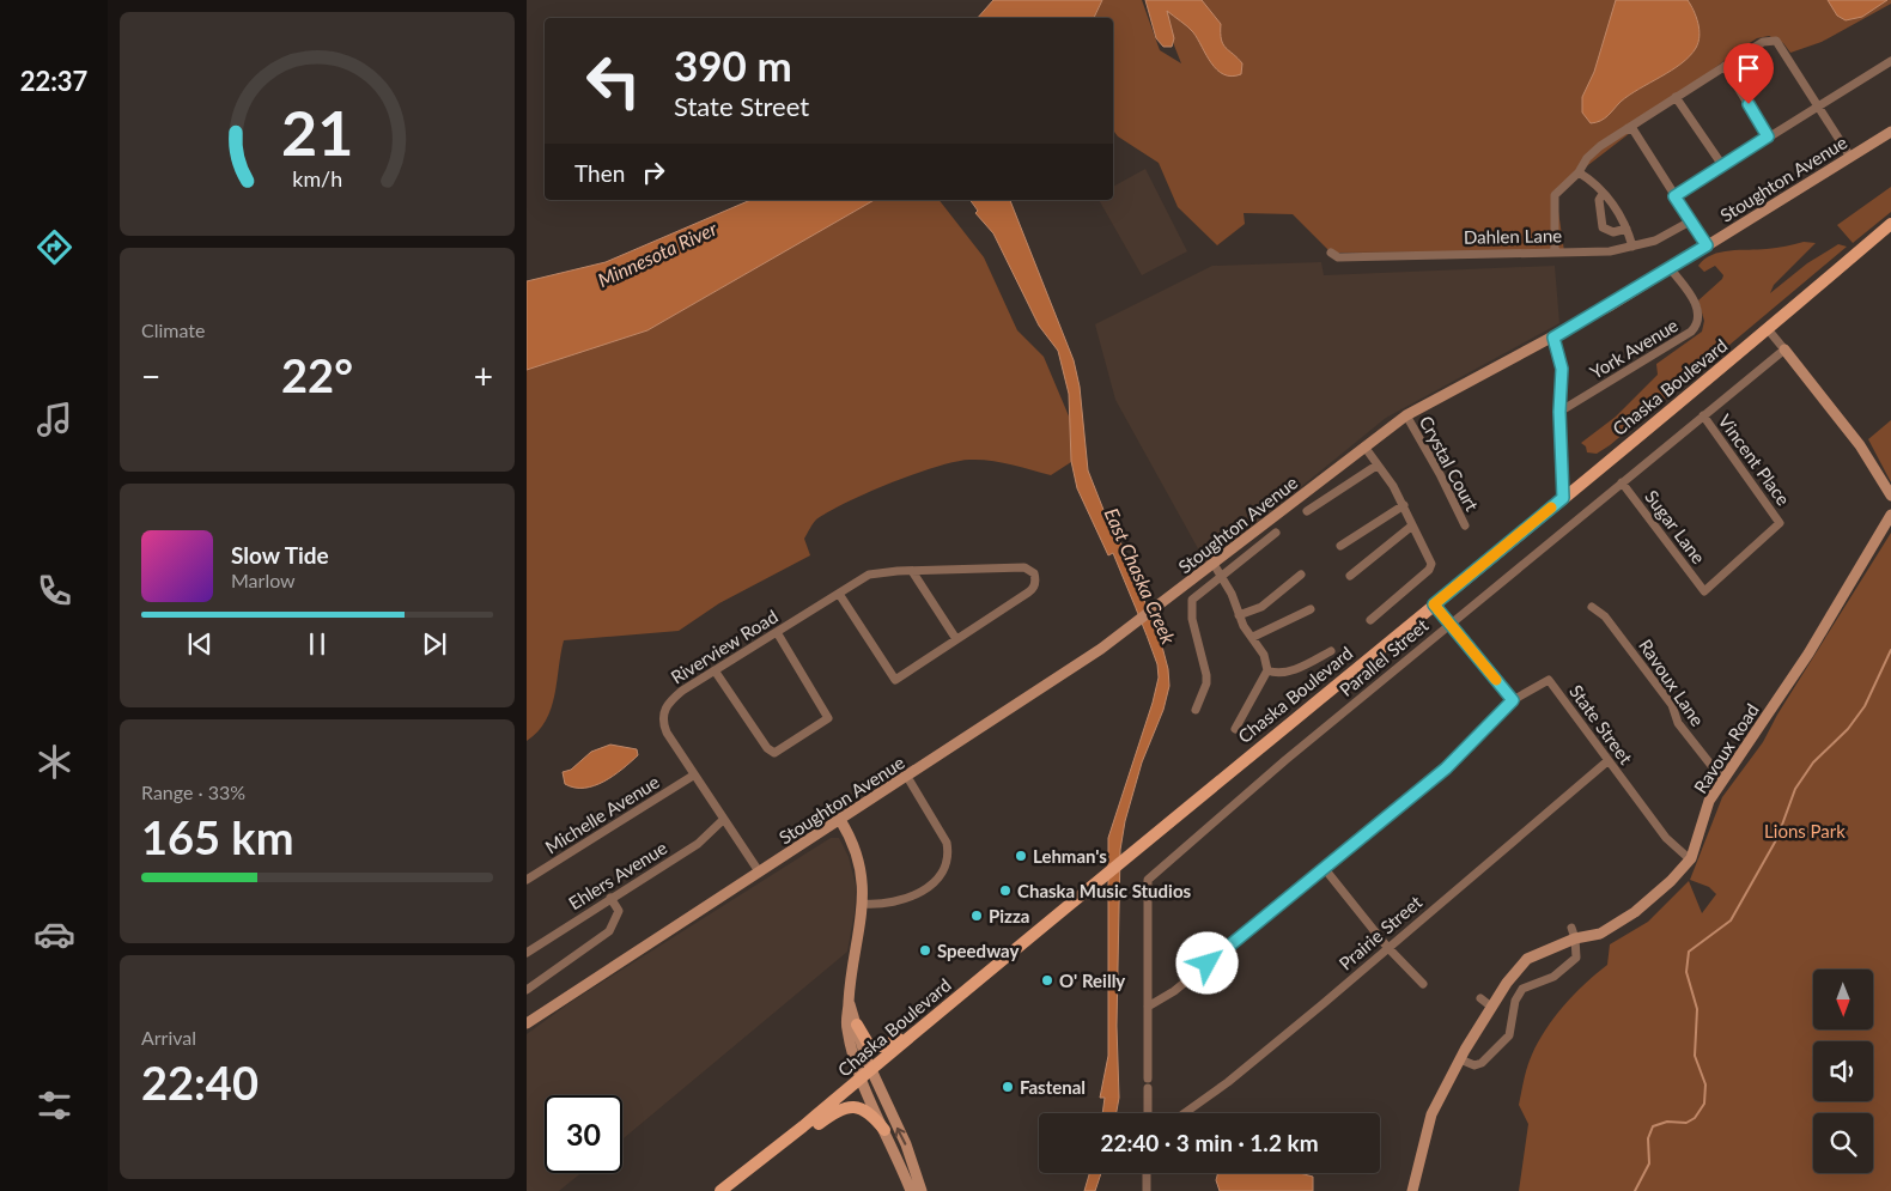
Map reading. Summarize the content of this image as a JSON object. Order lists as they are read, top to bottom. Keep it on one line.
{"streets":{"main road":["Chaska Boulevard"],"street":["Stoughton Avenue","Dahlen Lane","York Avenue","Vincent Place","Crystal Court","Sugar Lane","Riverview Road","Parallel Street","Ravoux Lane","State Street","Ravoux Road","Michelle Avenue","Ehlers Avenue","Prairie Street"]},"crossings":[["Stoughton Avenue","York Avenue"],["Stoughton Avenue","Crystal Court"],["Stoughton Avenue","Riverview Road"],["Vincent Place","Sugar Lane"],["Vincent Place","Parallel Street"],["Sugar Lane","Parallel Street"],["Riverview Road","Michelle Avenue"],["Riverview Road","Ehlers Avenue"],["Ravoux Lane","Ravoux Road"],["State Street","Ravoux Road"],["State Street","Prairie Street"]],"water":["Minnesota River","East Chaska Creek"],"parks":["Lions Park"],"places":["Lehman's","Chaska Music Studios","Pizza","Speedway","O' Reilly","Fastenal"],"north":"bottom","page":{"tabs":"22:37","turn":["390 m","State Street"],"then":"Then","tile":["Climate",["Range · 33%","165 km"],["Arrival","22:40"]],"heat":["−","22°","+"],"song":["Slow Tide","Marlow"],"limit":"30","trip":"22:40 · 3 min · 1.2 km","gauge":["21","km/h"]}}
